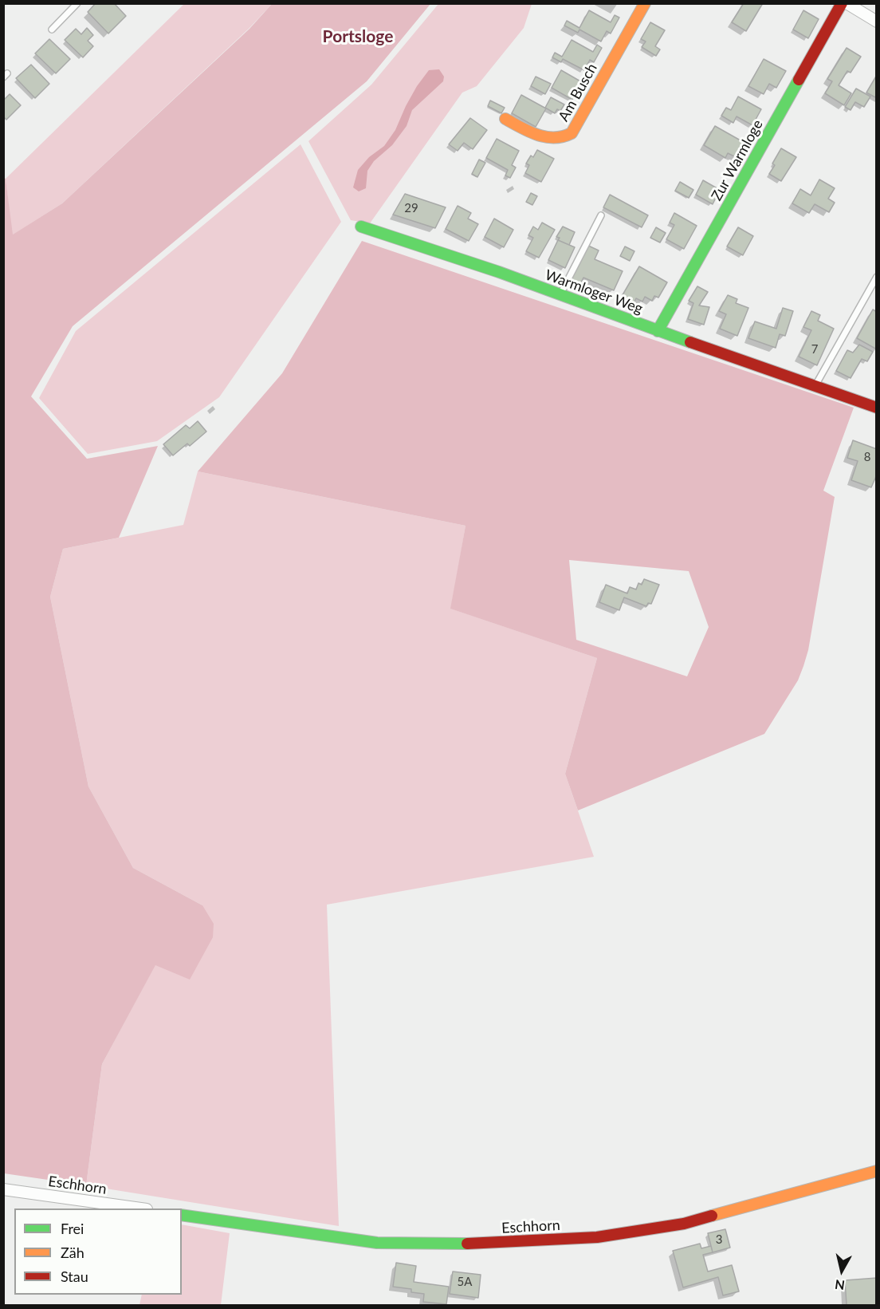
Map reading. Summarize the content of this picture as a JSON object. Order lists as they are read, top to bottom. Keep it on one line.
{"streets":{"street":["Am Busch","Zur Warmloge","Warmloger Weg","Eschhorn"]},"crossings":[["Zur Warmloge","Warmloger Weg"]],"districts":["Portsloge"],"house_numbers":["29","7","8","3","5A"],"legend":["Frei","Zäh","Stau"],"north":"bottom"}
